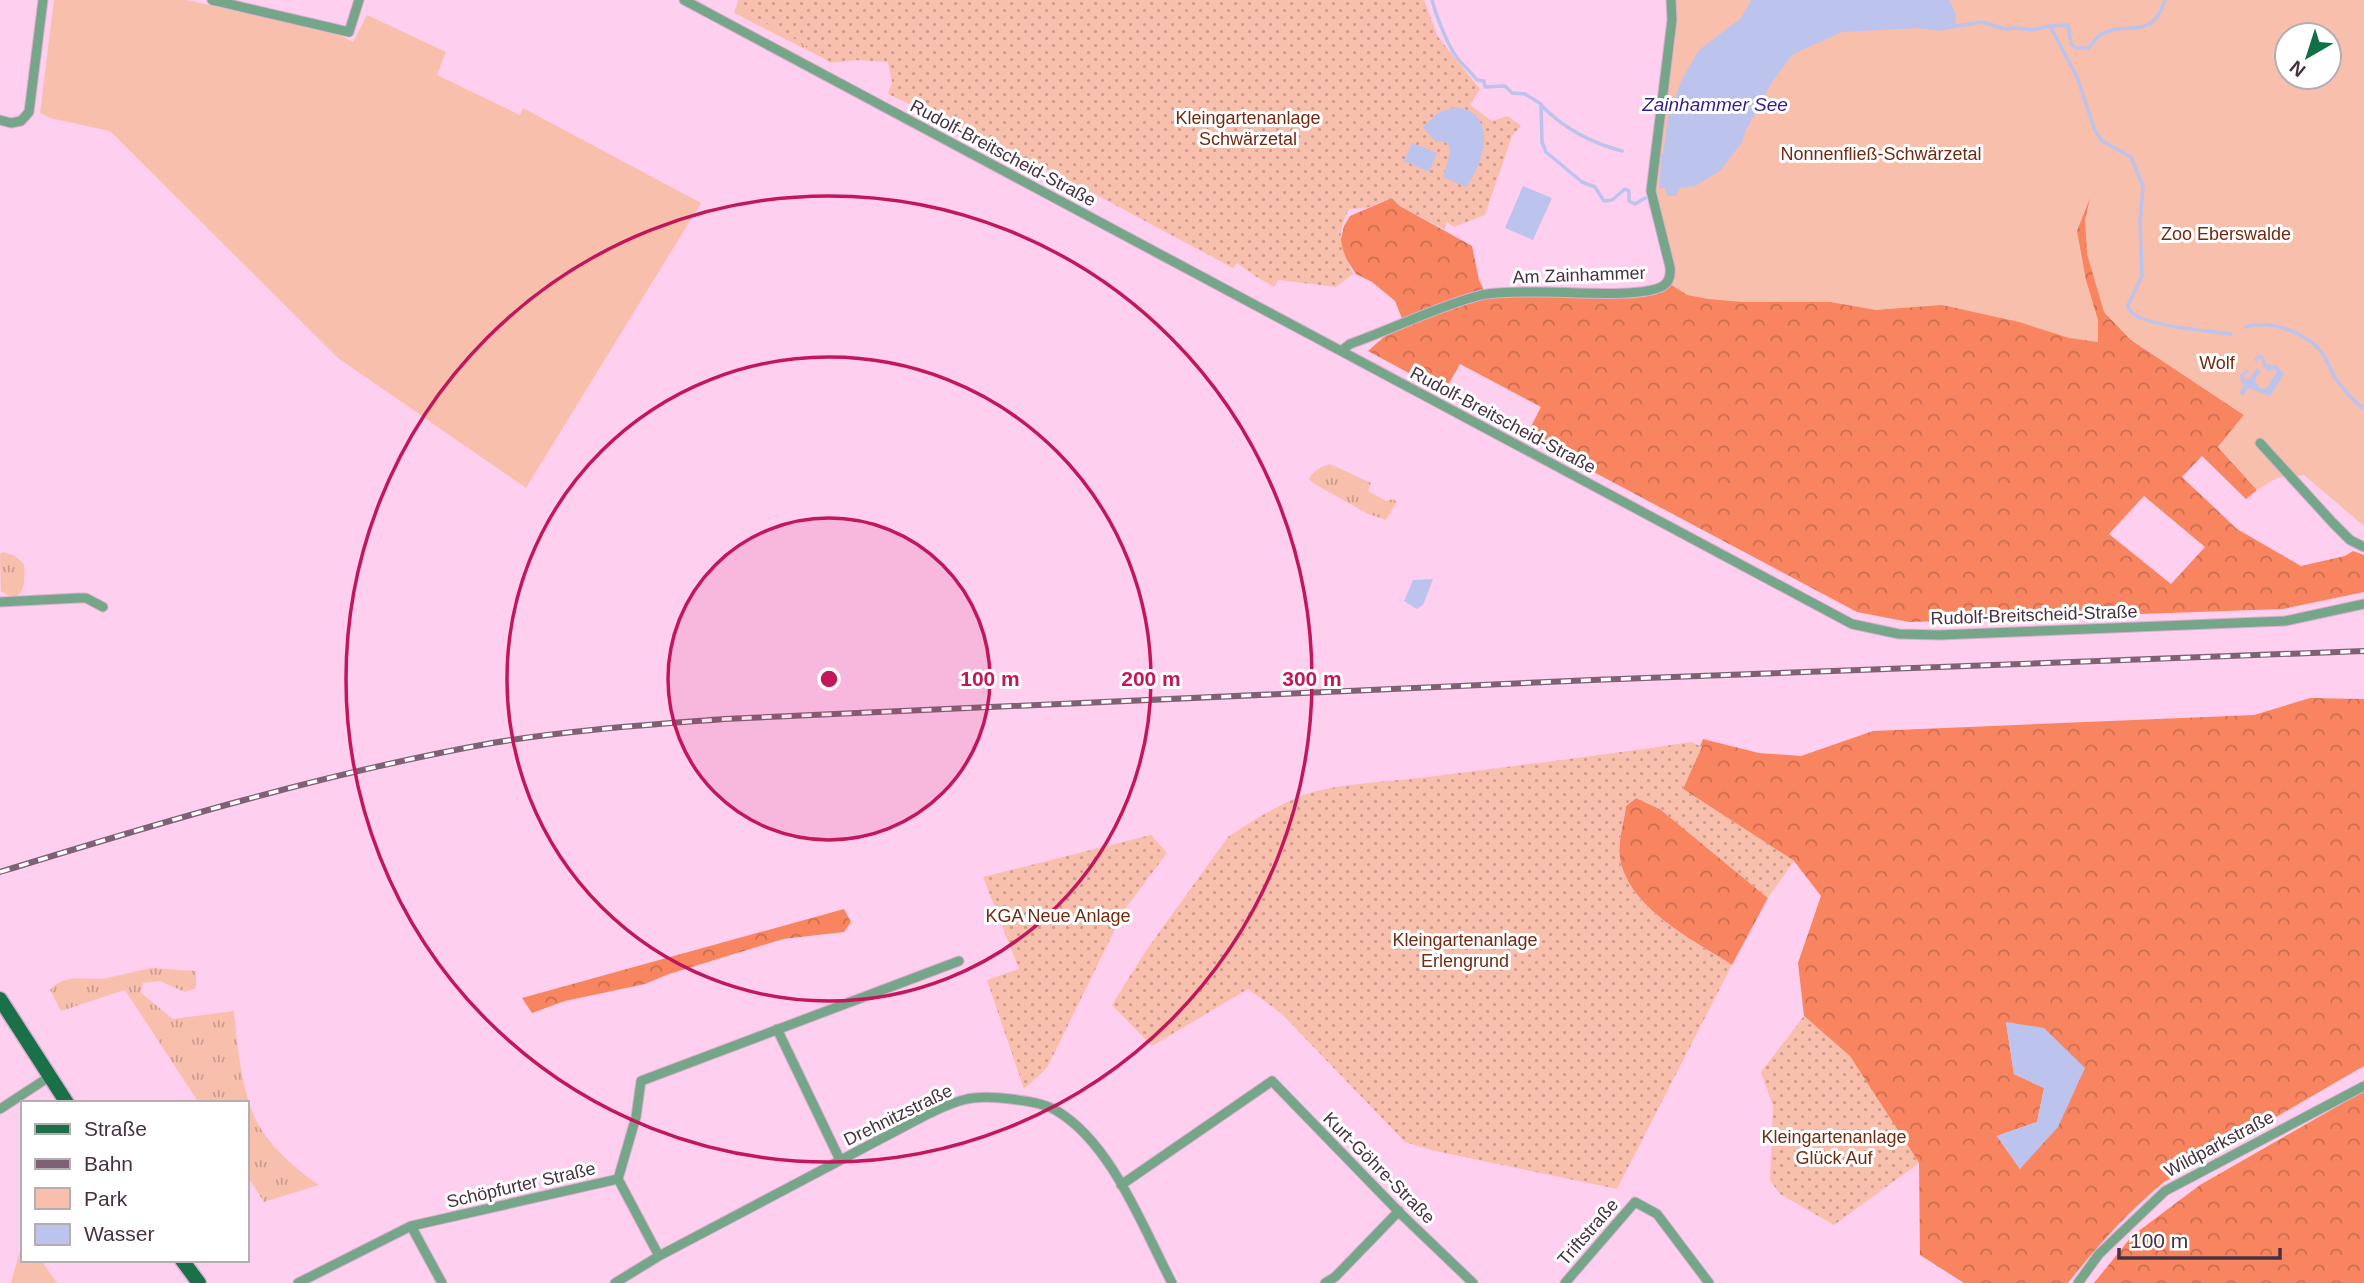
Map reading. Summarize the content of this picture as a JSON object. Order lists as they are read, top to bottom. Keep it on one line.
{"streets":{"street":["Rudolf-Breitscheid-Straße","Am Zainhammer","Drehnitzstraße","Wildparkstraße","Kurt-Göhre-Straße","Schöpfurter Straße","Triftstraße"]},"crossings":[["Rudolf-Breitscheid-Straße","Am Zainhammer"],["Drehnitzstraße","Kurt-Göhre-Straße"]],"water":["Zainhammer See"],"parks":["Kleingartenanlage Schwärzetal","Nonnenfließ-Schwärzetal","Zoo Eberswalde","Wolf","KGA Neue Anlage","Kleingartenanlage Erlengrund","Kleingartenanlage Glück Auf"],"legend":["Straße","Bahn","Park","Wasser"],"scale_bar":"100 m","north":"bottom left","rings":["100 m","200 m","300 m"]}
